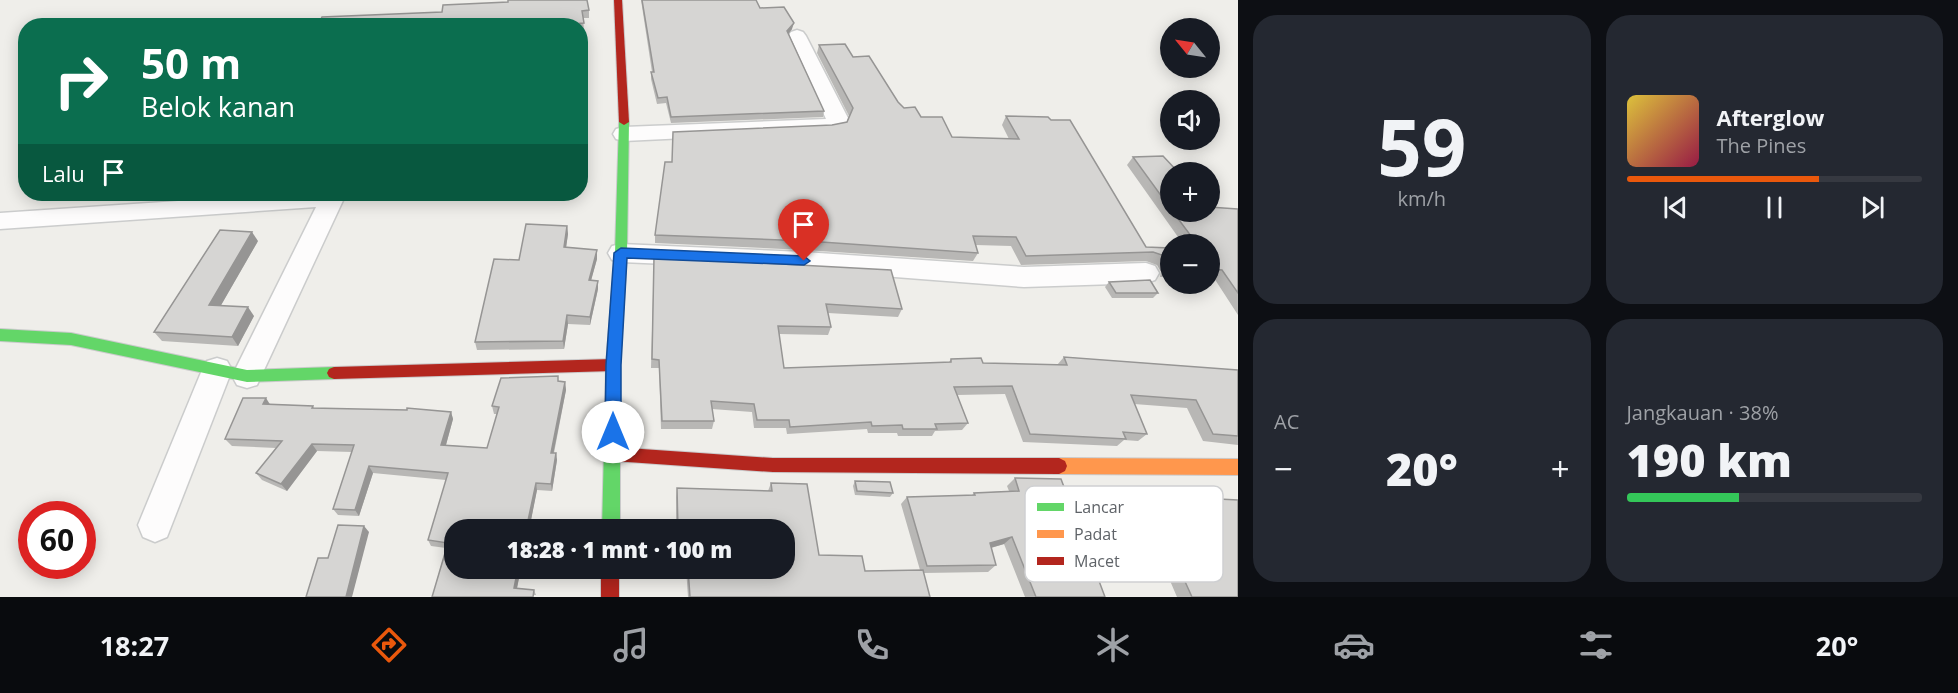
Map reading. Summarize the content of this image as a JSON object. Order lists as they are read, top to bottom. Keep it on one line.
{"legend":["Lancar","Padat","Macet"],"north":"top left","page":{"tile":[["59","km/h"],"AC",["Jangkauan · 38%","190 km"]],"map_buttons":["+","−"],"turn":["50 m","Belok kanan"],"song":["Afterglow","The Pines"],"then":"Lalu","heat":["−","20°","+"],"limit":"60","trip":"18:28 · 1 mnt · 100 m","tabs":["18:27","20°"]}}
